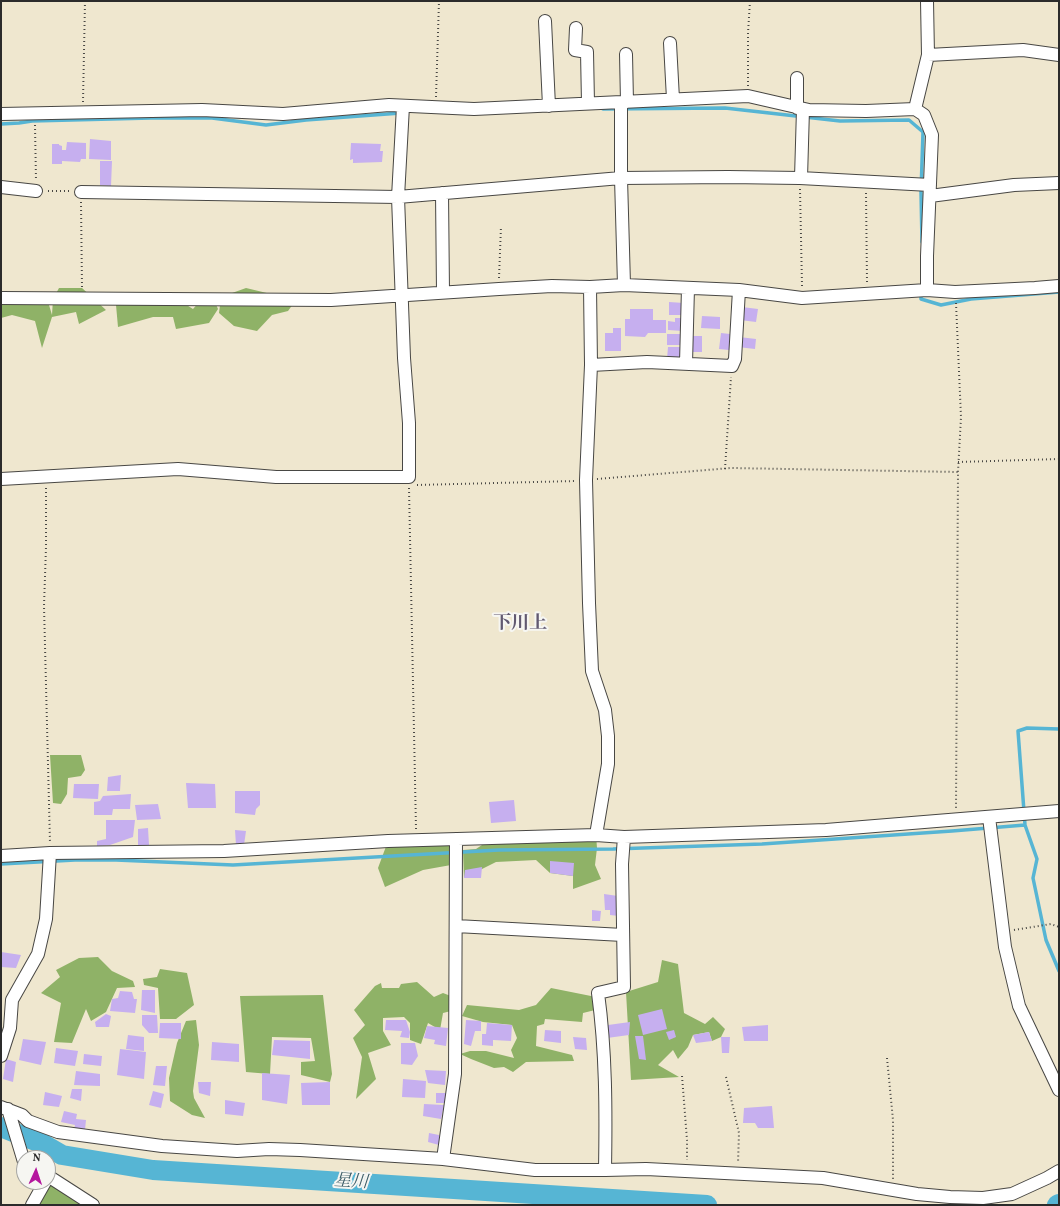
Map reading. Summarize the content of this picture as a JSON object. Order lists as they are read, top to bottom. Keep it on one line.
{"districts":["下川上"],"water":["星川"],"north":"top"}
